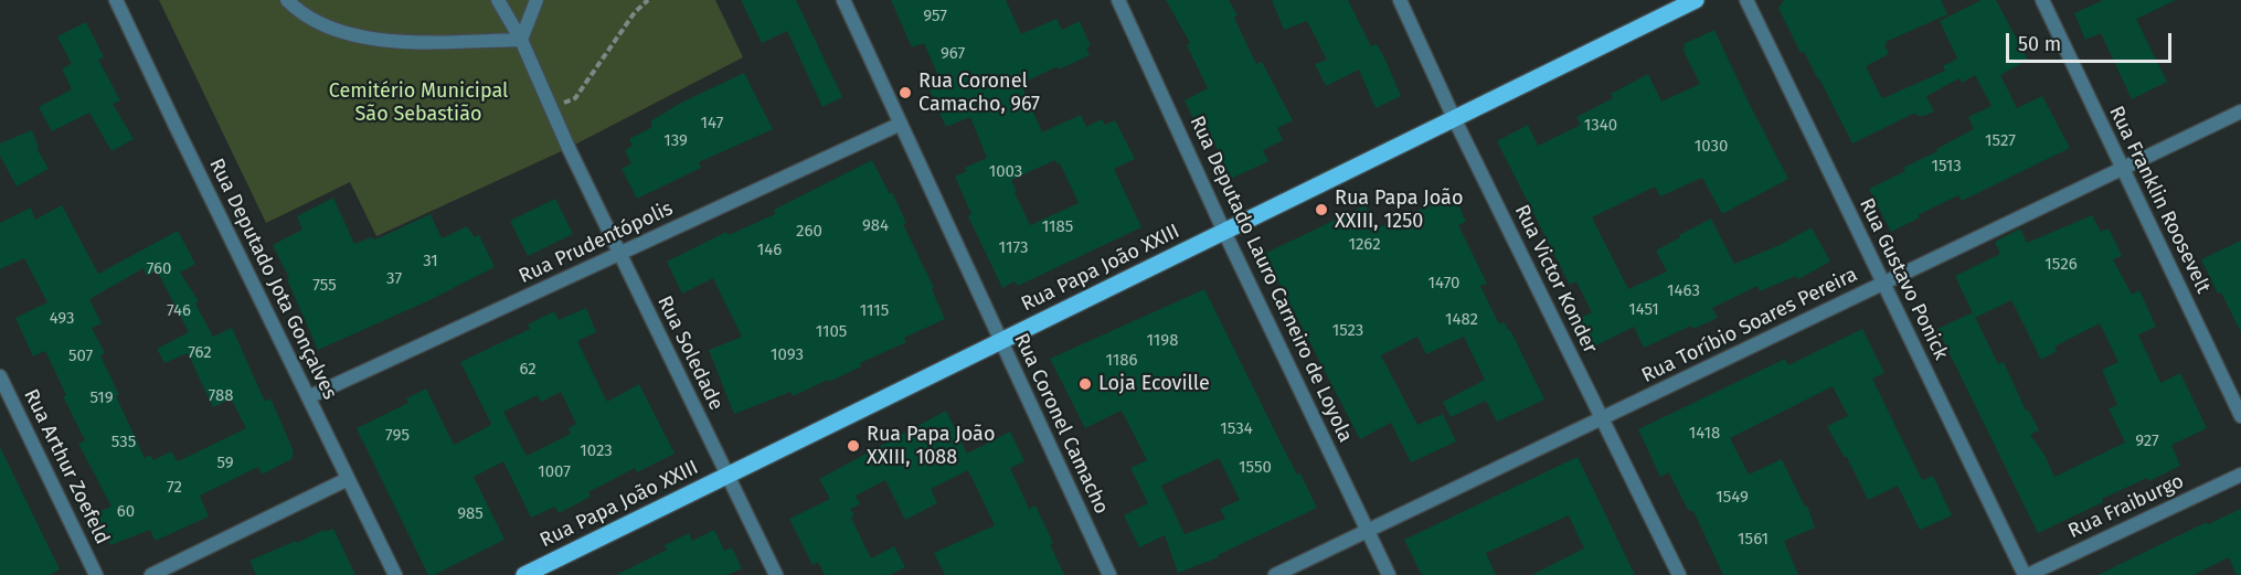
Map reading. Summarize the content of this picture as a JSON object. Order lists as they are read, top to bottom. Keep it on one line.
{"streets":{"main road":["Rua Papa João XXIII"],"street":["Rua Franklin Roosevelt","Rua Prudentópolis","Rua Deputado Jota Gonçalves","Rua Deputado Lauro Carneiro de Loyola","Rua Victor Konder","Rua Gustavo Ponick","Rua Toríbio Soares Pereira","Rua Soledade","Rua Coronel Camacho","Rua Arthur Zoefeld","Rua Fraiburgo"]},"crossings":[["Rua Franklin Roosevelt","Rua Toríbio Soares Pereira"],["Rua Prudentópolis","Rua Deputado Jota Gonçalves"],["Rua Prudentópolis","Rua Soledade"],["Rua Prudentópolis","Rua Coronel Camacho"],["Rua Papa João XXIII","Rua Deputado Lauro Carneiro de Loyola"],["Rua Papa João XXIII","Rua Victor Konder"],["Rua Papa João XXIII","Rua Soledade"],["Rua Papa João XXIII","Rua Coronel Camacho"],["Rua Deputado Lauro Carneiro de Loyola","Rua Toríbio Soares Pereira"],["Rua Victor Konder","Rua Toríbio Soares Pereira"],["Rua Gustavo Ponick","Rua Toríbio Soares Pereira"],["Rua Gustavo Ponick","Rua Fraiburgo"]],"parks":["Cemitério Municipal São Sebastião"],"places":["Rua Coronel Camacho, 967","Rua Papa João XXIII, 1250","Loja Ecoville","Rua Papa João XXIII, 1088"],"house_numbers":["957","967","147","1340","139","1527","1030","1513","1003","984","1185","260","1262","1173","146","31","1526","760","37","1470","755","1463","1451","746","1115","493","1482","1523","1105","1198","762","1093","507","1186","62","788","519","1534","1418","795","927","535","1023","59","1550","1007","72","1549","60","985","1561"],"scale_bar":"50 m"}
